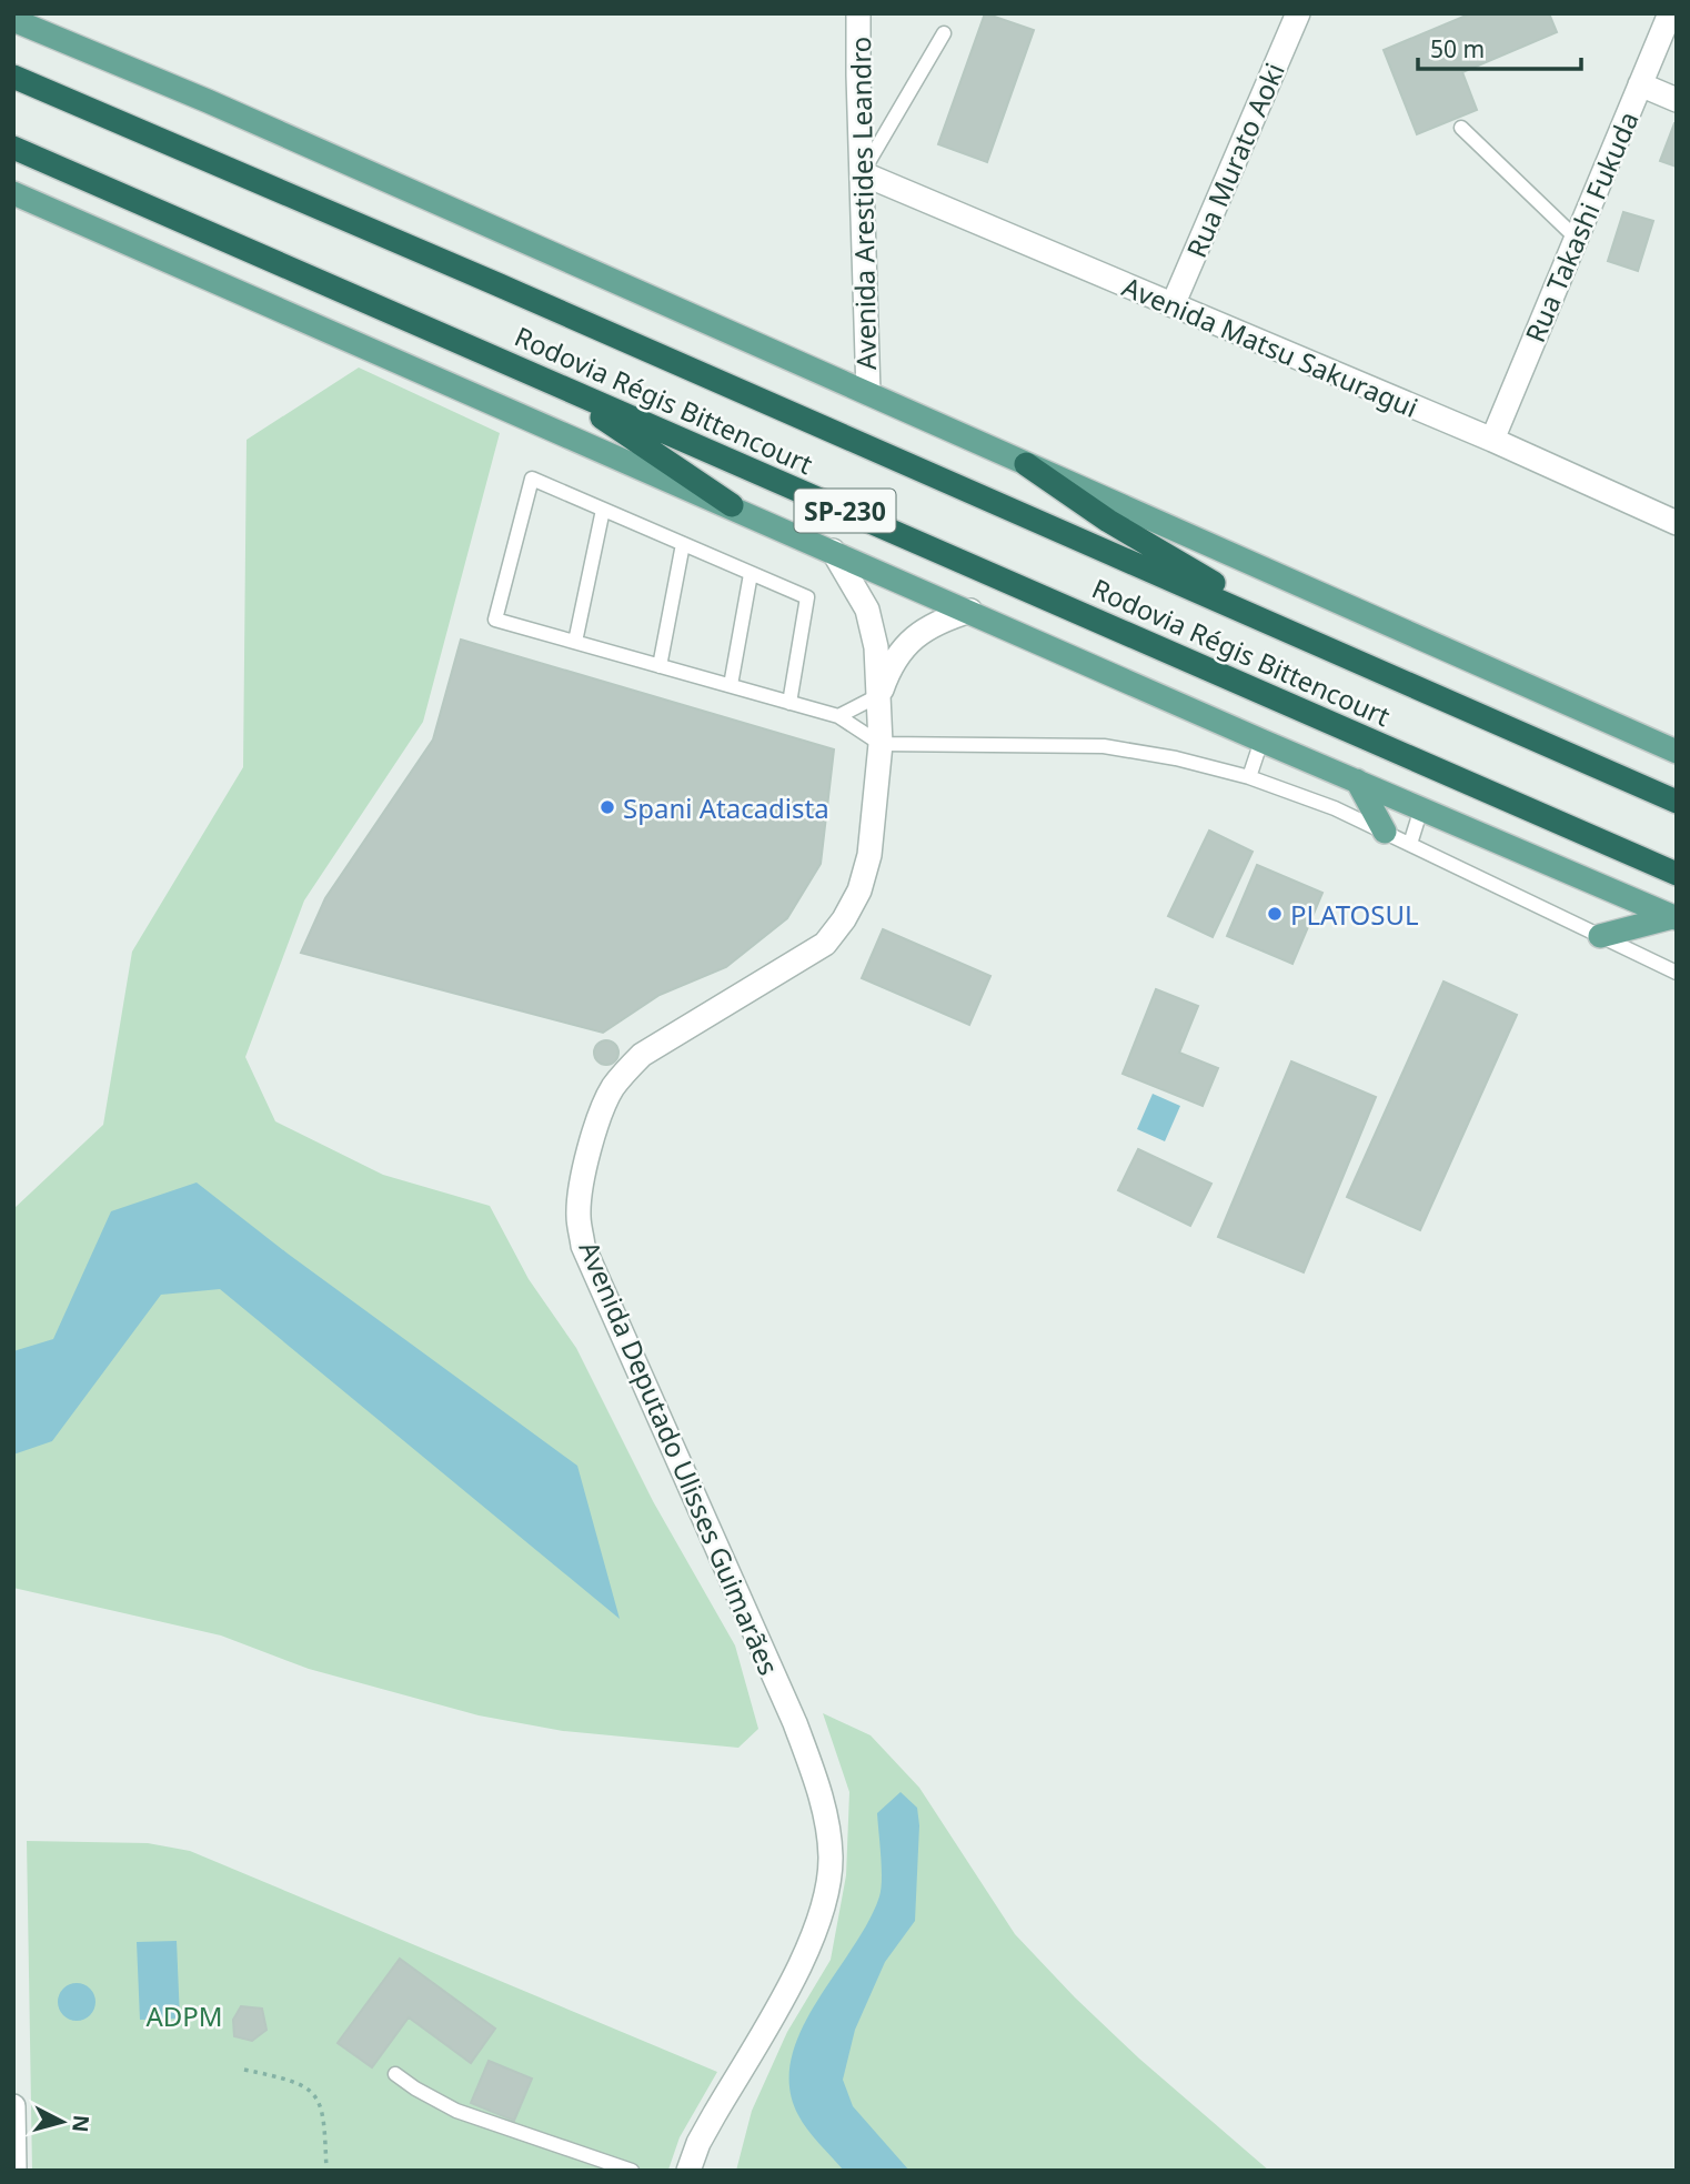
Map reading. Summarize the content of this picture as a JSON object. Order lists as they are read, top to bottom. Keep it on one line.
{"streets":{"highway":["Rodovia Régis Bittencourt","SP-230"],"street":["Rua Murato Aoki","Avenida Arestides Leandro","Rua Takashi Fukuda","Avenida Matsu Sakuragui","Avenida Deputado Ulisses Guimarães"]},"crossings":[["Rua Murato Aoki","Avenida Matsu Sakuragui"],["Avenida Arestides Leandro","Avenida Matsu Sakuragui"],["Rua Takashi Fukuda","Avenida Matsu Sakuragui"]],"parks":["ADPM"],"places":["Spani Atacadista","PLATOSUL"],"scale_bar":"50 m","north":"right"}
